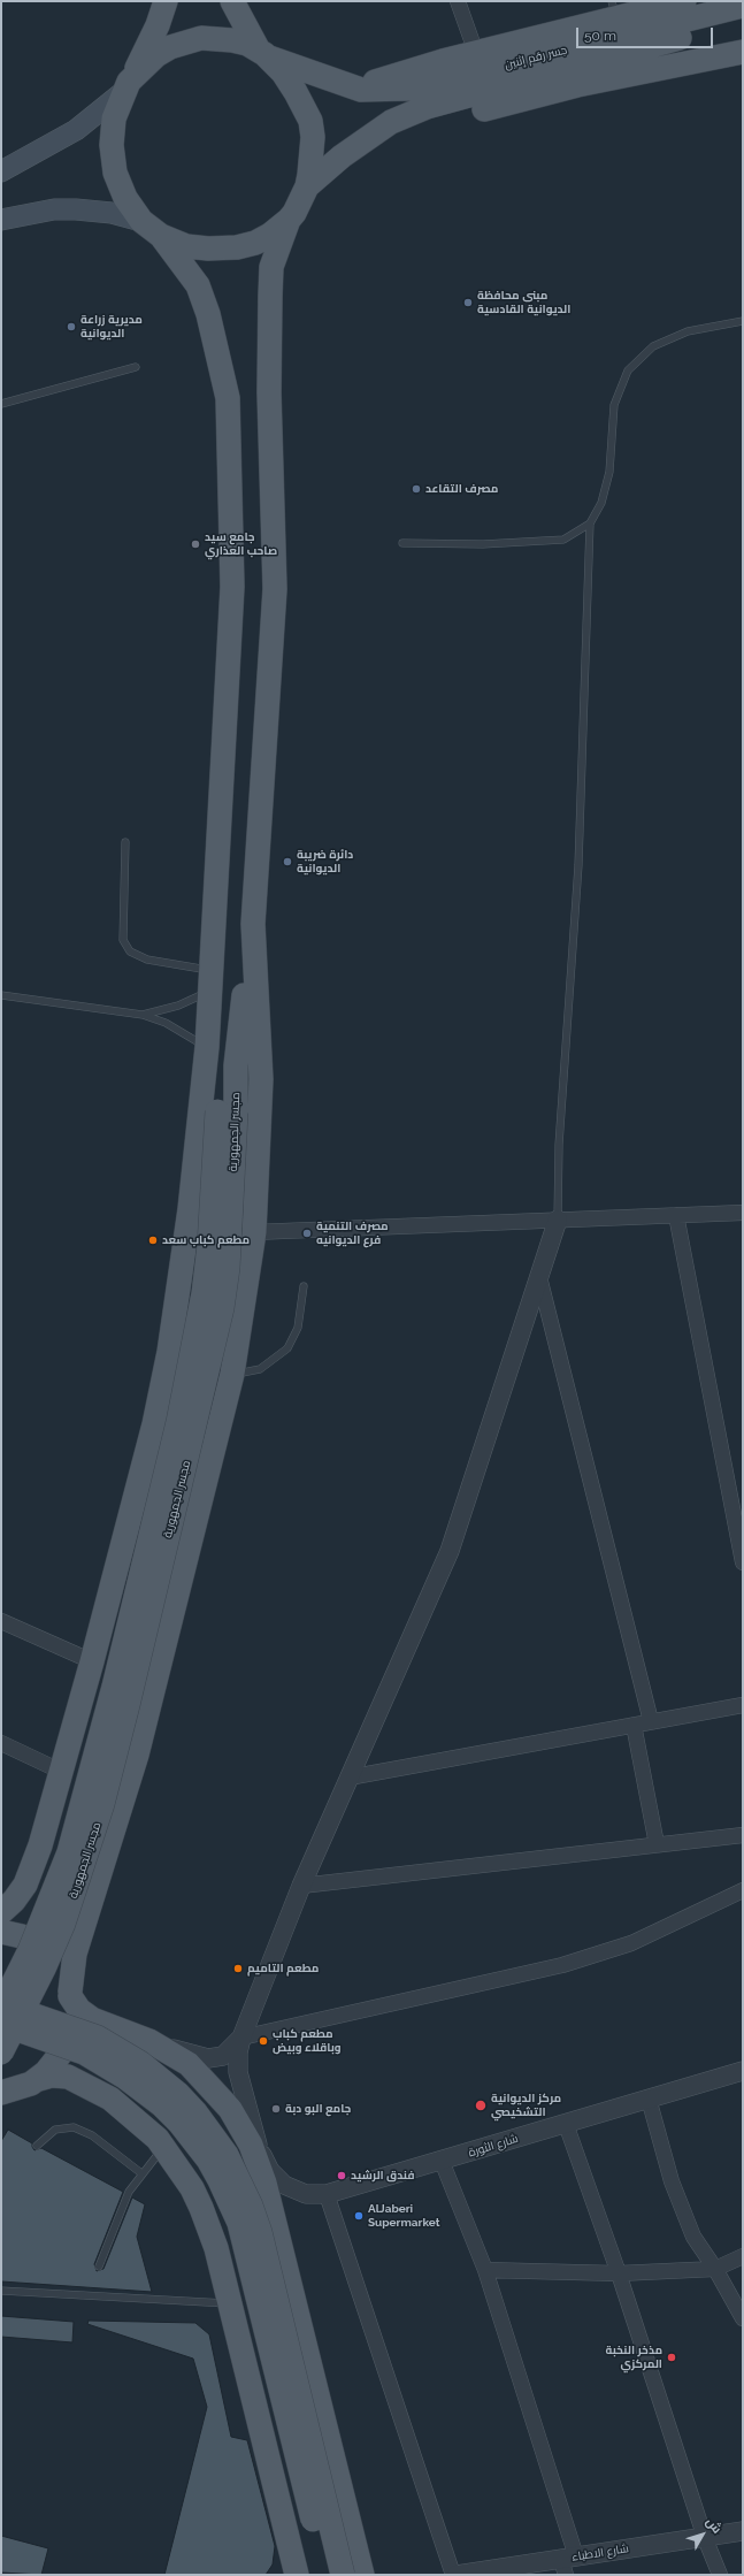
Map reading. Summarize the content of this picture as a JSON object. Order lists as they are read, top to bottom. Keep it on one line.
{"streets":{"main road":["جسر رقم إثنين","مجسر الجمهورية"],"street":["شارع الثورة","شارع الاطباء"]},"places":["مبنى محافظة الديوانية القادسية","مديرية زراعة الديوانية","مصرف التقاعد","جامع سيد صاحب العذاري","دائرة ضريبة الديوانية","مصرف التنمية فرع الديوانيه","مطعم كباب سعد","مطعم التاميم","مطعم كباب وباقلاء وبيض","مركز الديوانية التشخيصي","جامع البو دبة","فندق الرشيد","AlJaberi Supermarket","مذخر النخبة المركزي"],"scale_bar":"50 m","north":"top right"}
